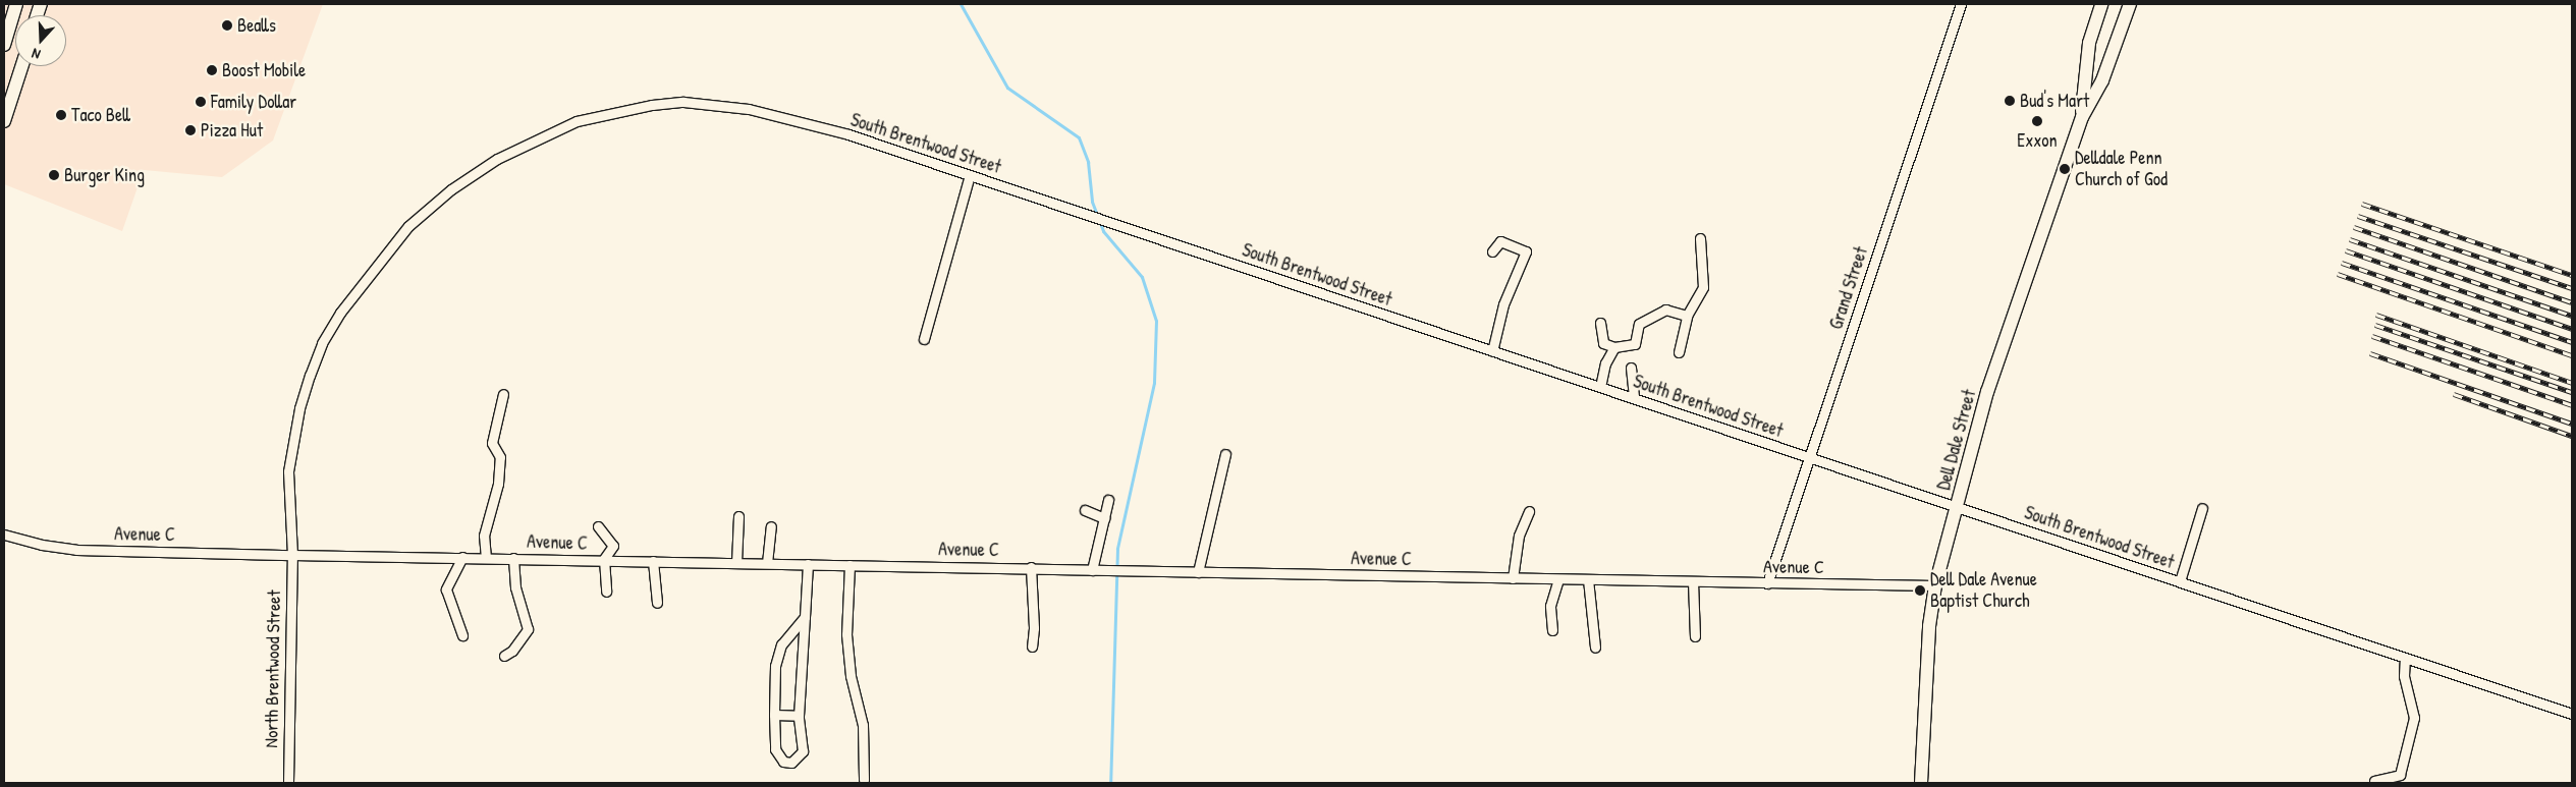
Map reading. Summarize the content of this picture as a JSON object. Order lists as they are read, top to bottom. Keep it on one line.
{"streets":{"main road":["Dell Dale Street"],"street":["South Brentwood Street","Grand Street","Avenue C","North Brentwood Street"]},"crossings":[["South Brentwood Street","Grand Street"],["South Brentwood Street","Dell Dale Street"],["South Brentwood Street","Avenue C"],["South Brentwood Street","North Brentwood Street"],["Grand Street","Avenue C"],["Dell Dale Street","Avenue C"],["Avenue C","North Brentwood Street"]],"places":["Bealls","Boost Mobile","Bud's Mart","Family Dollar","Taco Bell","Exxon","Pizza Hut","Delldale Penn Church of God","Burger King","Dell Dale Avenue Baptist Church"],"north":"bottom"}
